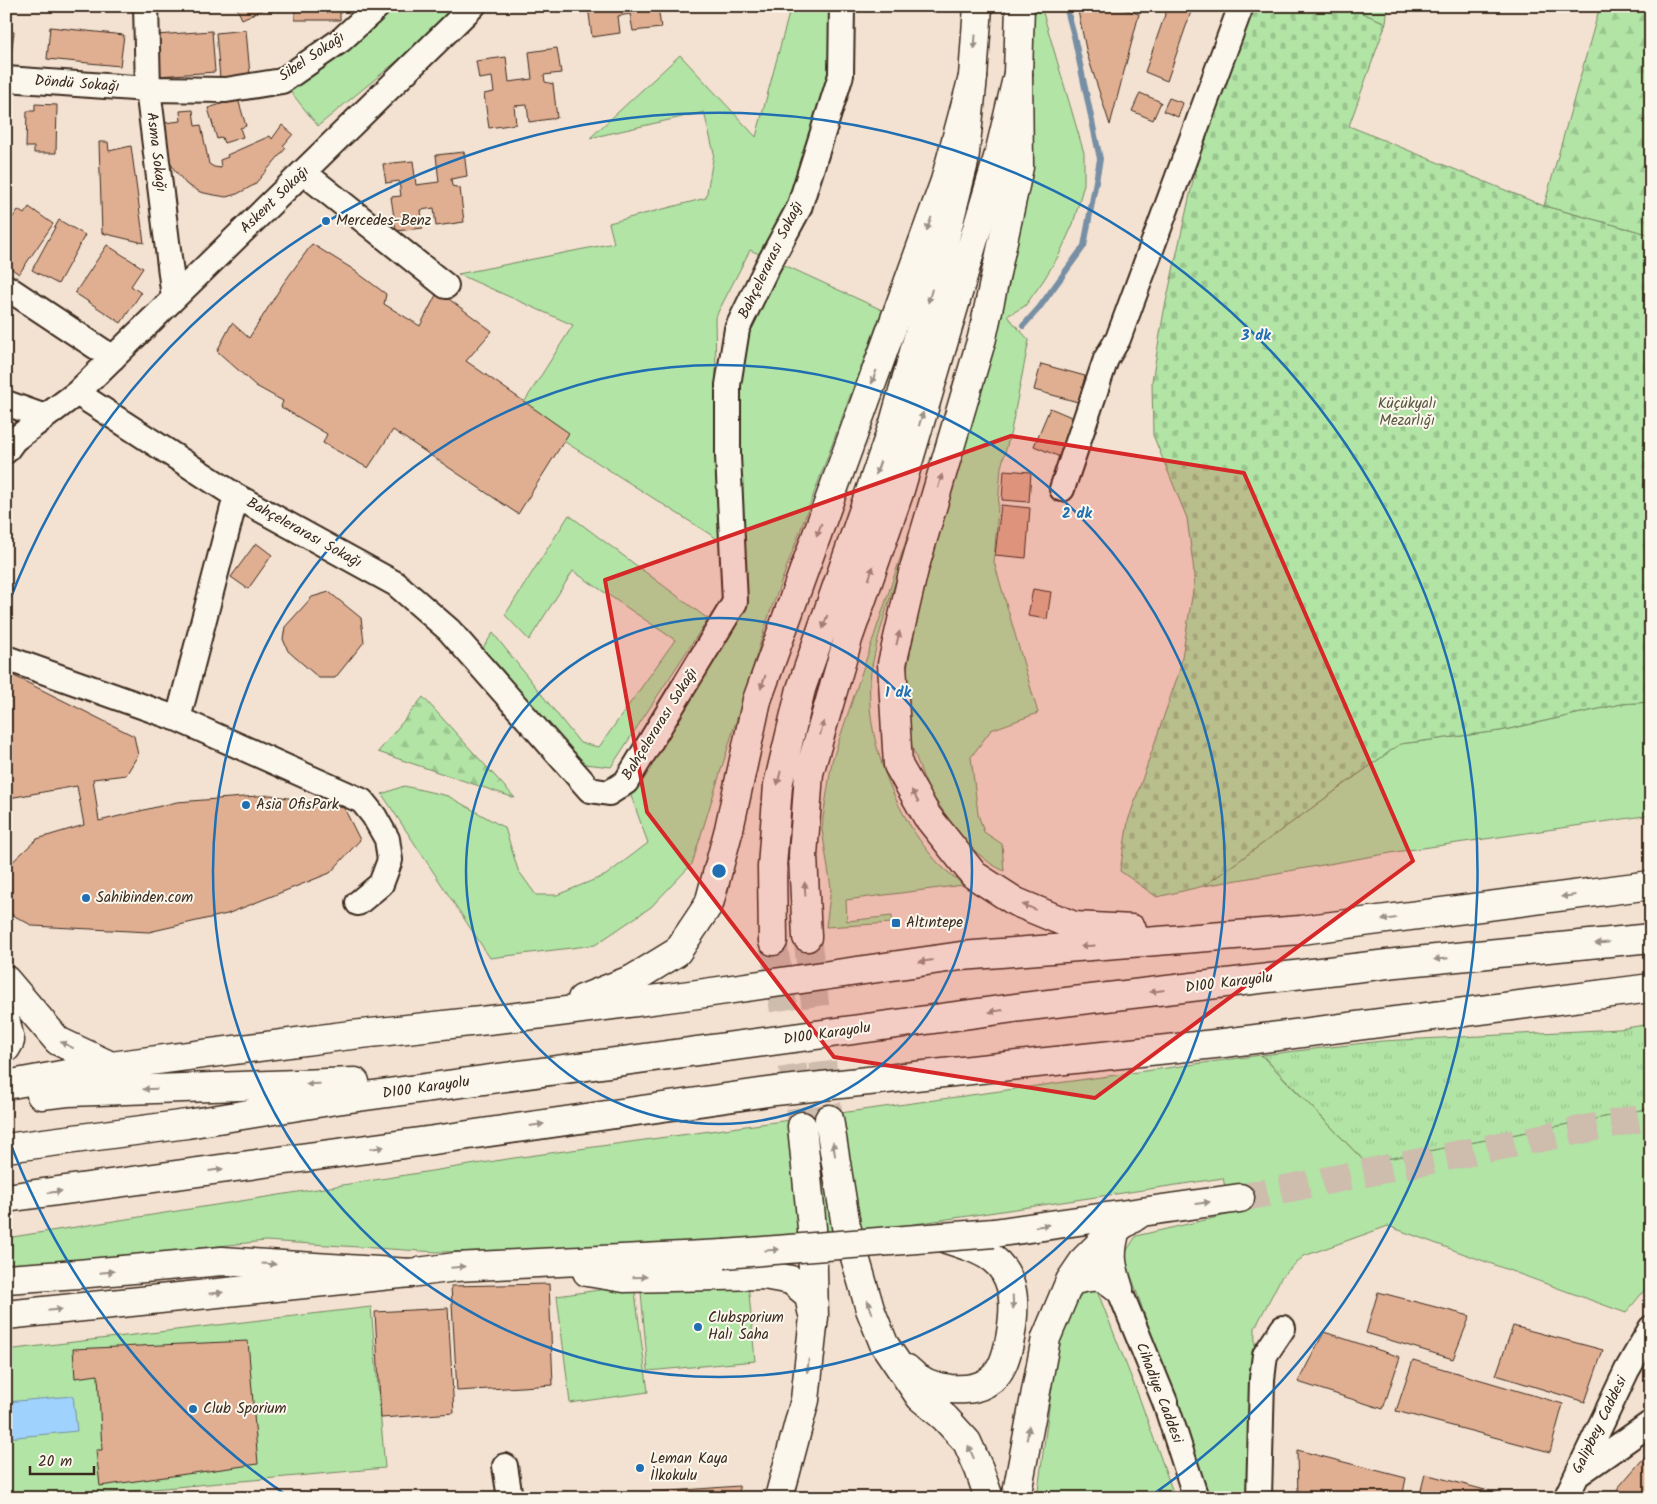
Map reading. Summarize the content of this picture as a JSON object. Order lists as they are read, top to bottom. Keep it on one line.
{"streets":{"main road":["D100 Karayolu"],"street":["Sibel Sokağı","Döndü Sokağı","Asma Sokağı","Askent Sokağı","Bahçelerarası Sokağı","Cihadiye Caddesi","Galipbey Caddesi"]},"crossings":[["Sibel Sokağı","Döndü Sokağı"],["Sibel Sokağı","Asma Sokağı"],["Döndü Sokağı","Asma Sokağı"],["Asma Sokağı","Askent Sokağı"],["Askent Sokağı","Bahçelerarası Sokağı"]],"parks":["Küçükyalı Mezarlığı"],"places":{"other":["Mercedes-Benz","Asia OfisPark","Sahibinden.com","Clubsporium Halı Saha","Club Sporium","Leman Kaya İlkokulu"],"transit":["Altıntepe"]},"scale_bar":"20 m","rings":["3 dk","2 dk","1 dk"]}
